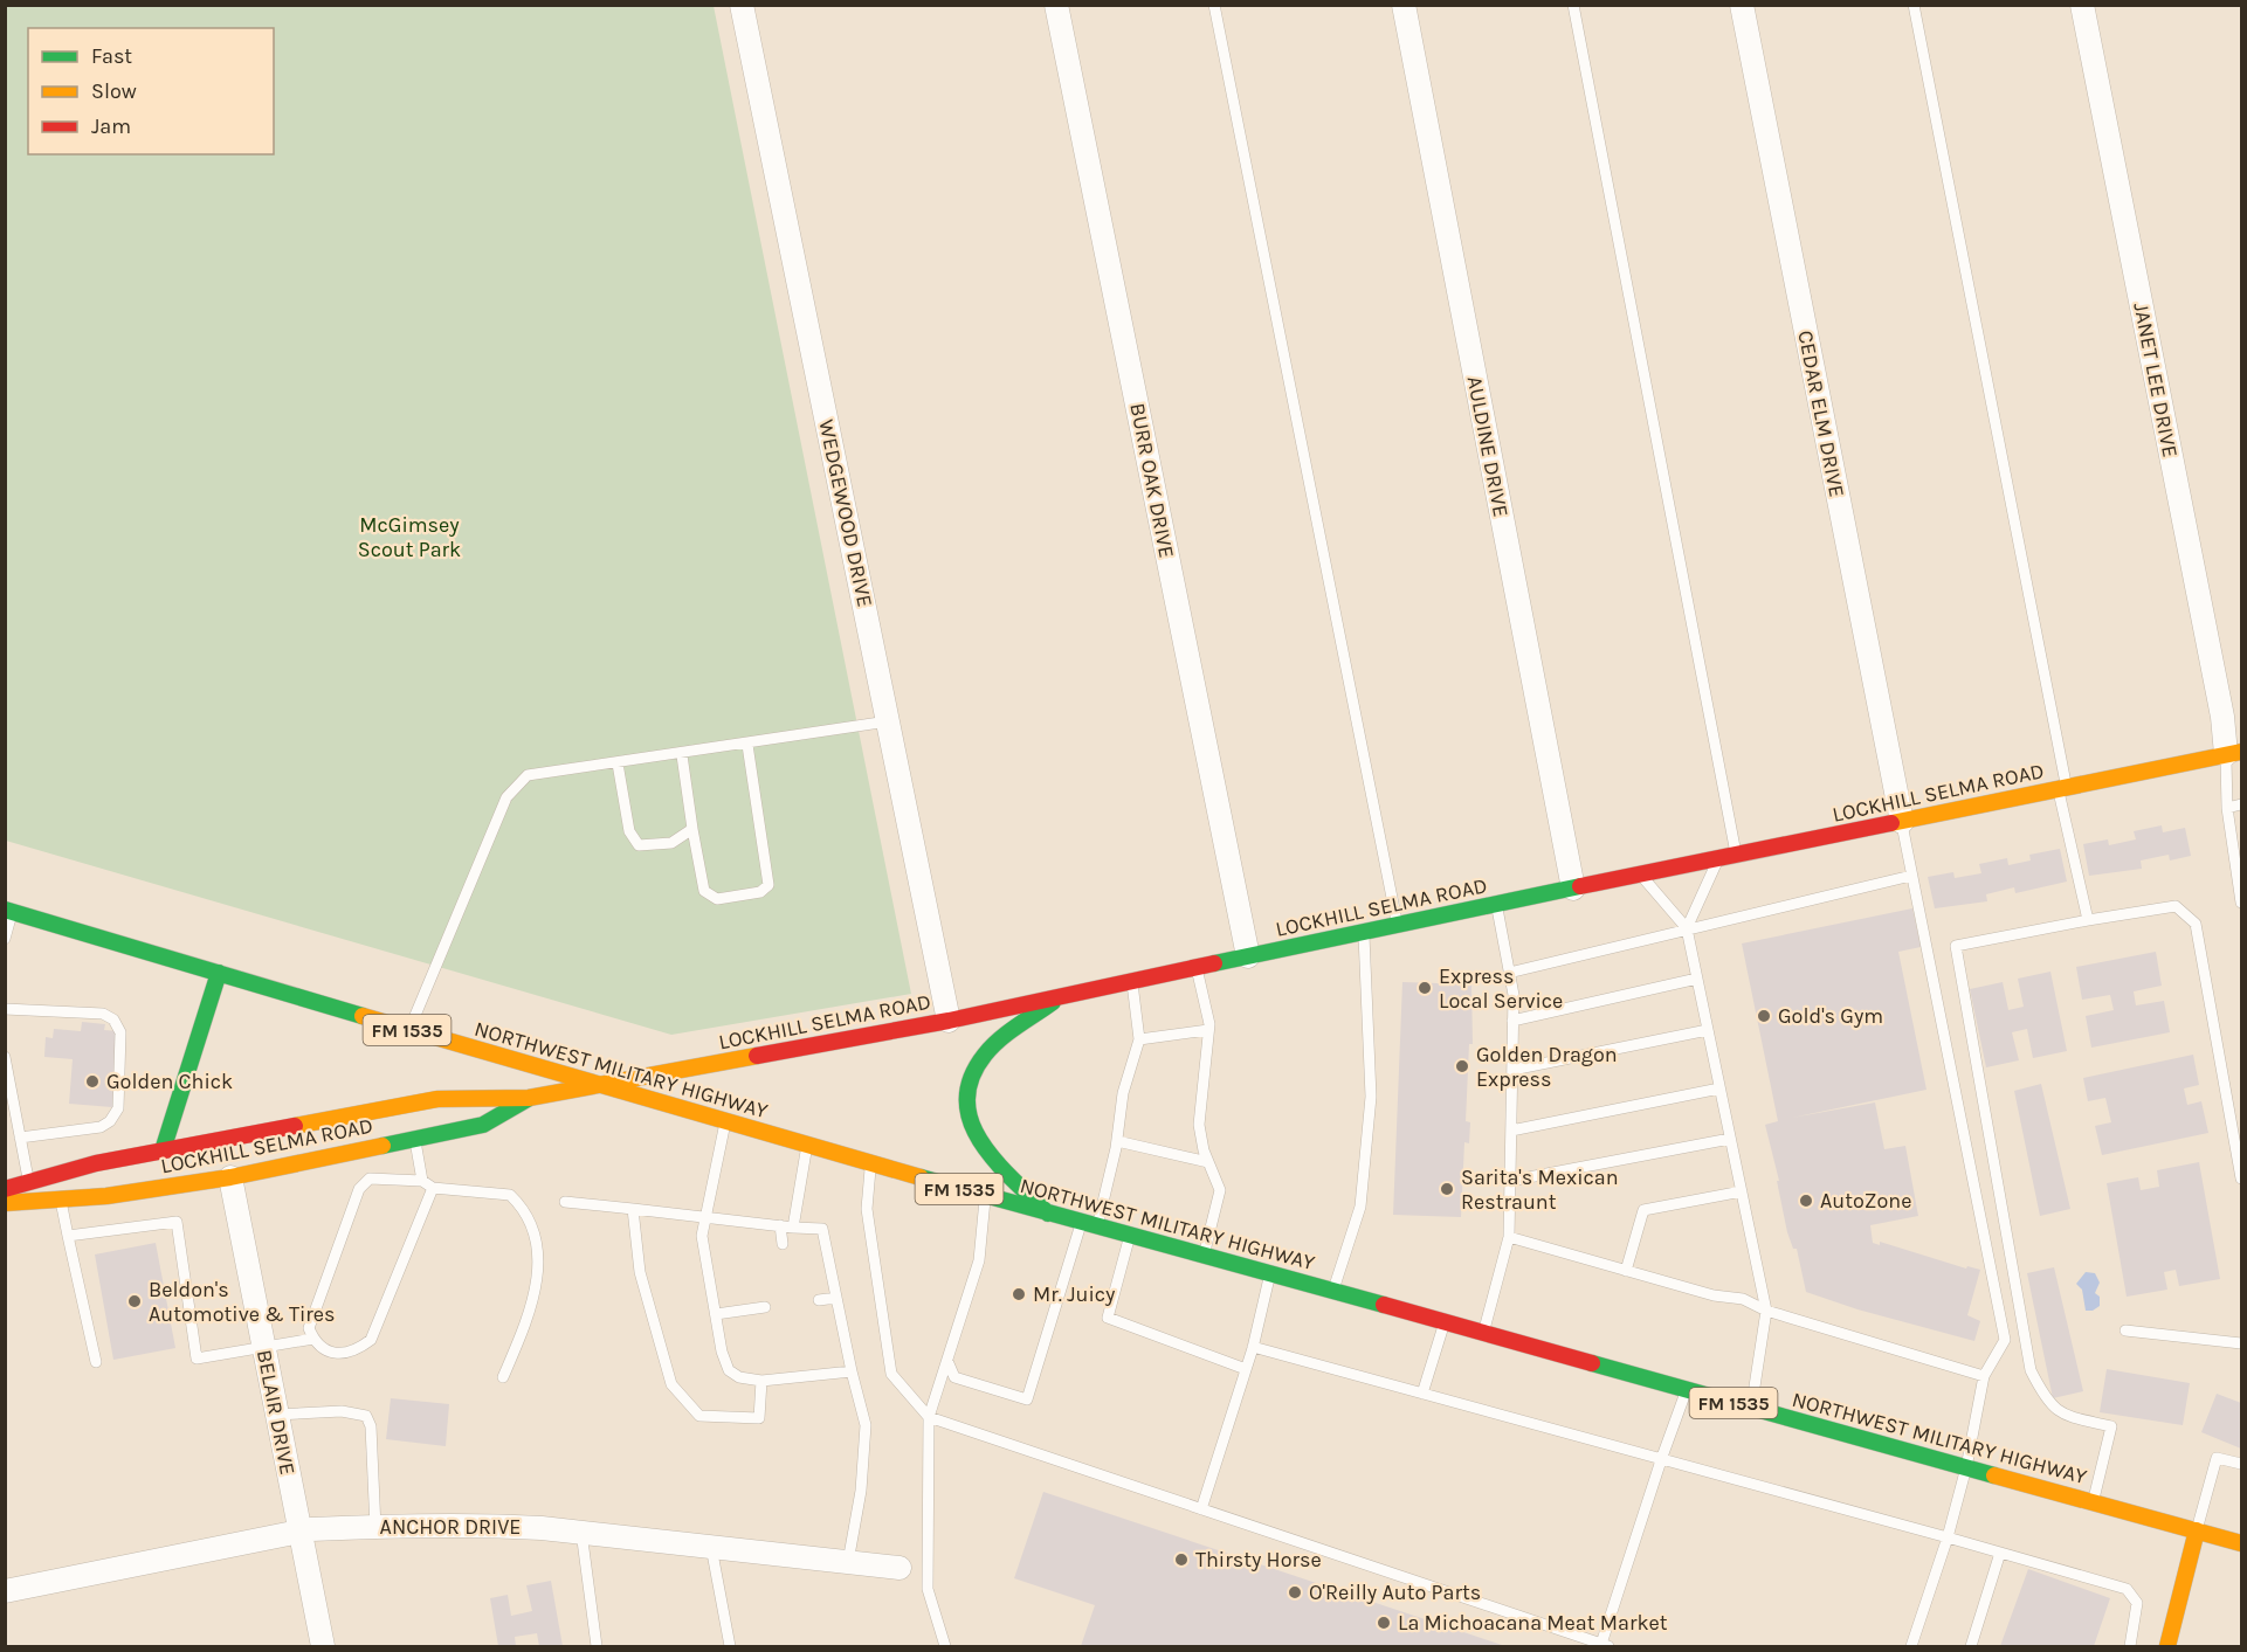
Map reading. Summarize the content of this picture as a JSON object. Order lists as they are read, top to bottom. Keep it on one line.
{"streets":{"main road":["LOCKHILL SELMA ROAD","FM 1535","NORTHWEST MILITARY HIGHWAY"],"street":["JANET LEE DRIVE","CEDAR ELM DRIVE","AULDINE DRIVE","BURR OAK DRIVE","WEDGEWOOD DRIVE","BELAIR DRIVE","ANCHOR DRIVE"]},"crossings":[["JANET LEE DRIVE","LOCKHILL SELMA ROAD"],["CEDAR ELM DRIVE","LOCKHILL SELMA ROAD"],["AULDINE DRIVE","LOCKHILL SELMA ROAD"],["BURR OAK DRIVE","LOCKHILL SELMA ROAD"],["WEDGEWOOD DRIVE","LOCKHILL SELMA ROAD"],["LOCKHILL SELMA ROAD","NORTHWEST MILITARY HIGHWAY"],["LOCKHILL SELMA ROAD","BELAIR DRIVE"],["BELAIR DRIVE","ANCHOR DRIVE"]],"parks":["McGimsey Scout Park"],"places":["Express Local Service","Gold's Gym","Golden Dragon Express","Golden Chick","Sarita's Mexican Restraunt","AutoZone","Mr. Juicy","Beldon's Automotive & Tires","Thirsty Horse","O'Reilly Auto Parts","La Michoacana Meat Market"],"legend":["Fast","Slow","Jam"]}
